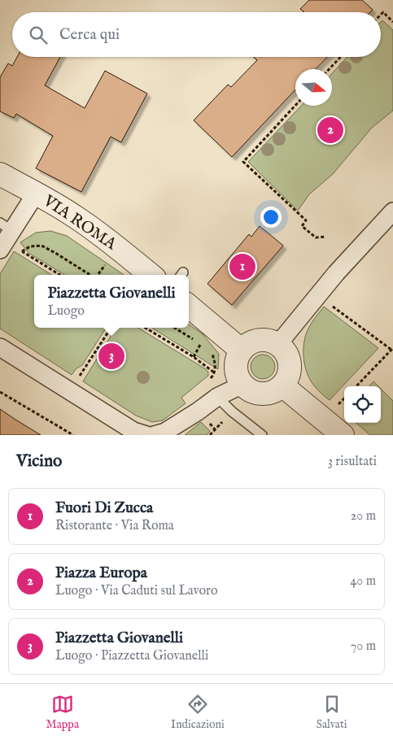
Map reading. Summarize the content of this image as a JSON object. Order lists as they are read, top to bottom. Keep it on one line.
{"streets":{"street":["VIA ROMA"]},"north":"right","page":{"search":"Cerca qui","pins":["2","1","3"],"popup":["Piazzetta Giovanelli","Luogo"],"heading":["Vicino","3 risultati"],"list":[{"mark":"1","name":"Fuori Di Zucca","note":"Ristorante · Via Roma","value":"20 m"},{"mark":"2","name":"Piazza Europa","note":"Luogo · Via Caduti sul Lavoro","value":"40 m"},{"mark":"3","name":"Piazzetta Giovanelli","note":"Luogo · Piazzetta Giovanelli","value":"70 m"}],"nav":["Mappa","Indicazioni","Salvati"]}}
